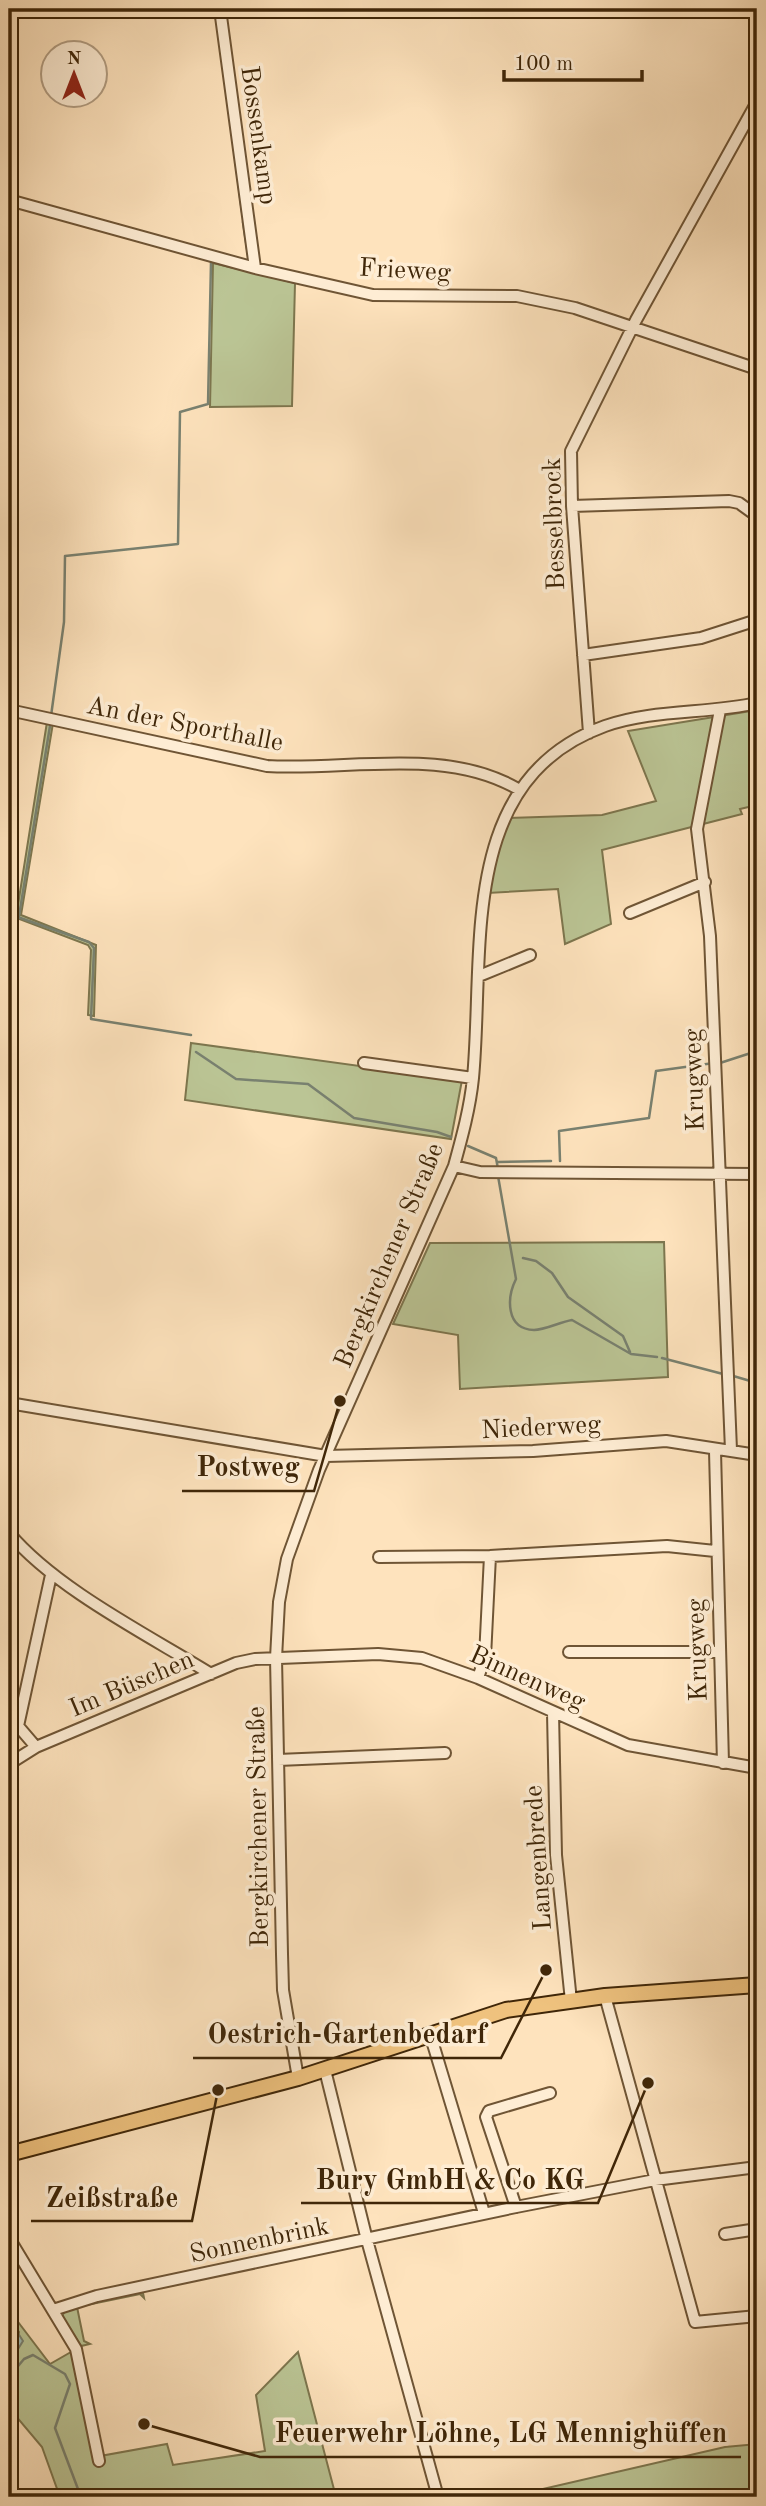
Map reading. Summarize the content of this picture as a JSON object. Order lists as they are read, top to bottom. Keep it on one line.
{"streets":{"street":["Bossenkamp","Frieweg","Besselbrock","An der Sporthalle","Krugweg","Bergkirchener Straße","Niederweg","Binnenweg","Im Büschen","Langenbrede","Sonnenbrink"]},"crossings":[["Bossenkamp","Frieweg"],["Frieweg","Besselbrock"],["Besselbrock","Bergkirchener Straße"],["An der Sporthalle","Bergkirchener Straße"],["Krugweg","Bergkirchener Straße"],["Krugweg","Niederweg"],["Krugweg","Binnenweg"],["Bergkirchener Straße","Niederweg"],["Bergkirchener Straße","Binnenweg"],["Bergkirchener Straße","Im Büschen"],["Binnenweg","Im Büschen"],["Binnenweg","Langenbrede"]],"places":["Postweg","Oestrich-Gartenbedarf","Bury GmbH & Co KG","Zeißstraße","Feuerwehr Löhne, LG Mennighüffen"],"scale_bar":"100 m","north":"top"}
